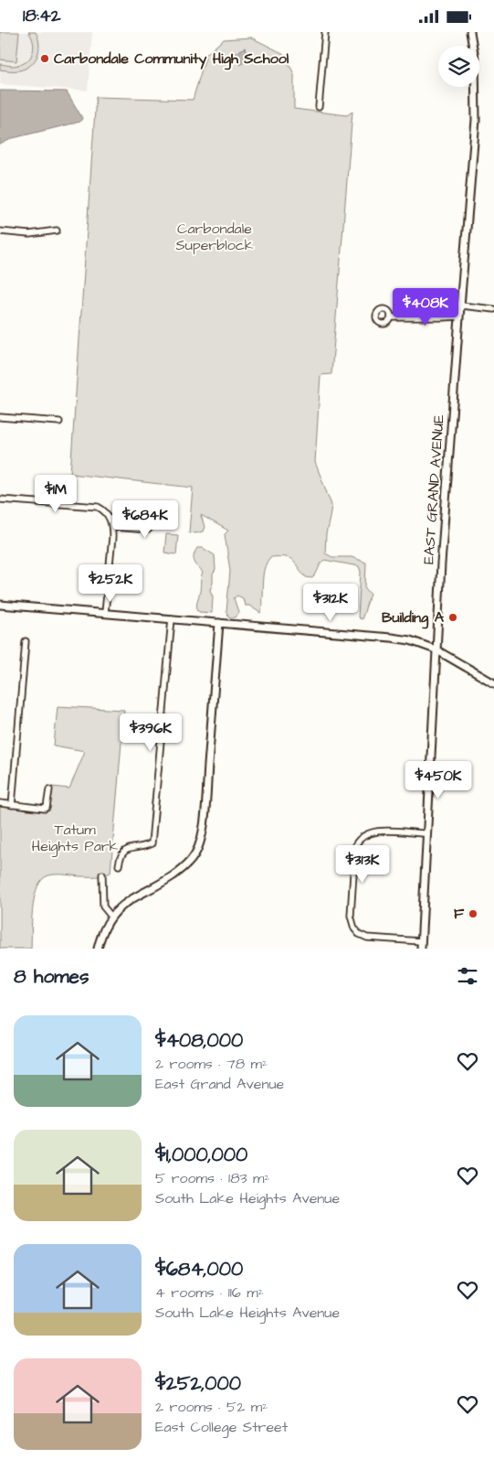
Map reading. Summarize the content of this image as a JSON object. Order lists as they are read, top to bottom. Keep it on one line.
{"streets":{"street":["EAST GRAND AVENUE"]},"parks":["Carbondale Superblock","Tatum Heights Park"],"places":["Carbondale Community High School","Building A","F"],"page":{"status":"18:42","price":["$408K","$1M","$684K","$252K","$312K","$396K","$450K","$313K"],"heading":"8 homes","list":[{"name":"$408,000","note":"2 rooms · 78 m² · East Grand Avenue"},{"name":"$1,000,000","note":"5 rooms · 183 m² · South Lake Heights Avenue"},{"name":"$684,000","note":"4 rooms · 116 m² · South Lake Heights Avenue"},{"name":"$252,000","note":"2 rooms · 52 m² · East College Street"}]}}
